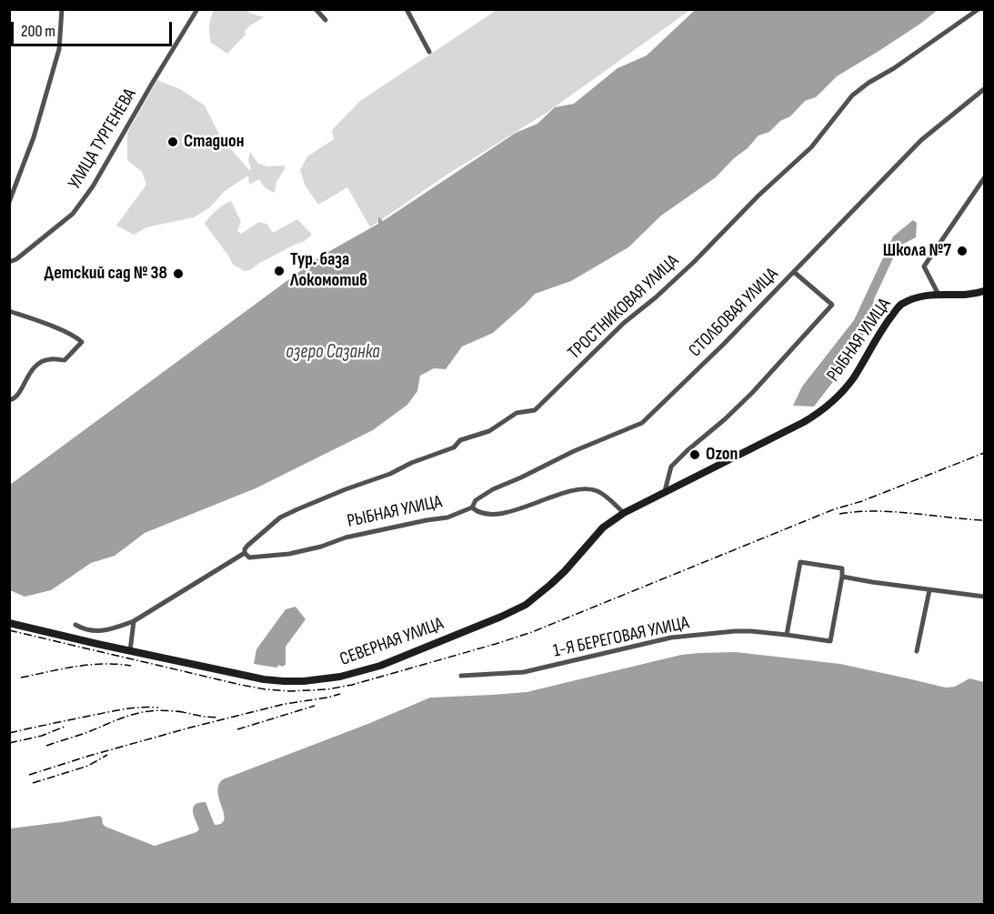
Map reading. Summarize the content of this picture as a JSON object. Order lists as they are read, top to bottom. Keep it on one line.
{"streets":{"street":["УЛИЦА ТУРГЕНЕВА","ТРОСТНИКОВАЯ УЛИЦА","СТОЛБОВАЯ УЛИЦА","РЫБНАЯ УЛИЦА","1-Я БЕРЕГОВАЯ УЛИЦА","СЕВЕРНАЯ УЛИЦА"]},"crossings":[["ТРОСТНИКОВАЯ УЛИЦА","РЫБНАЯ УЛИЦА"],["СТОЛБОВАЯ УЛИЦА","РЫБНАЯ УЛИЦА"],["РЫБНАЯ УЛИЦА","СЕВЕРНАЯ УЛИЦА"]],"water":["озеро Сазанка"],"places":["Стадион","Школа №7","Тур. база Локомотив","Детский сад № 38","Ozon"],"scale_bar":"200 m"}
